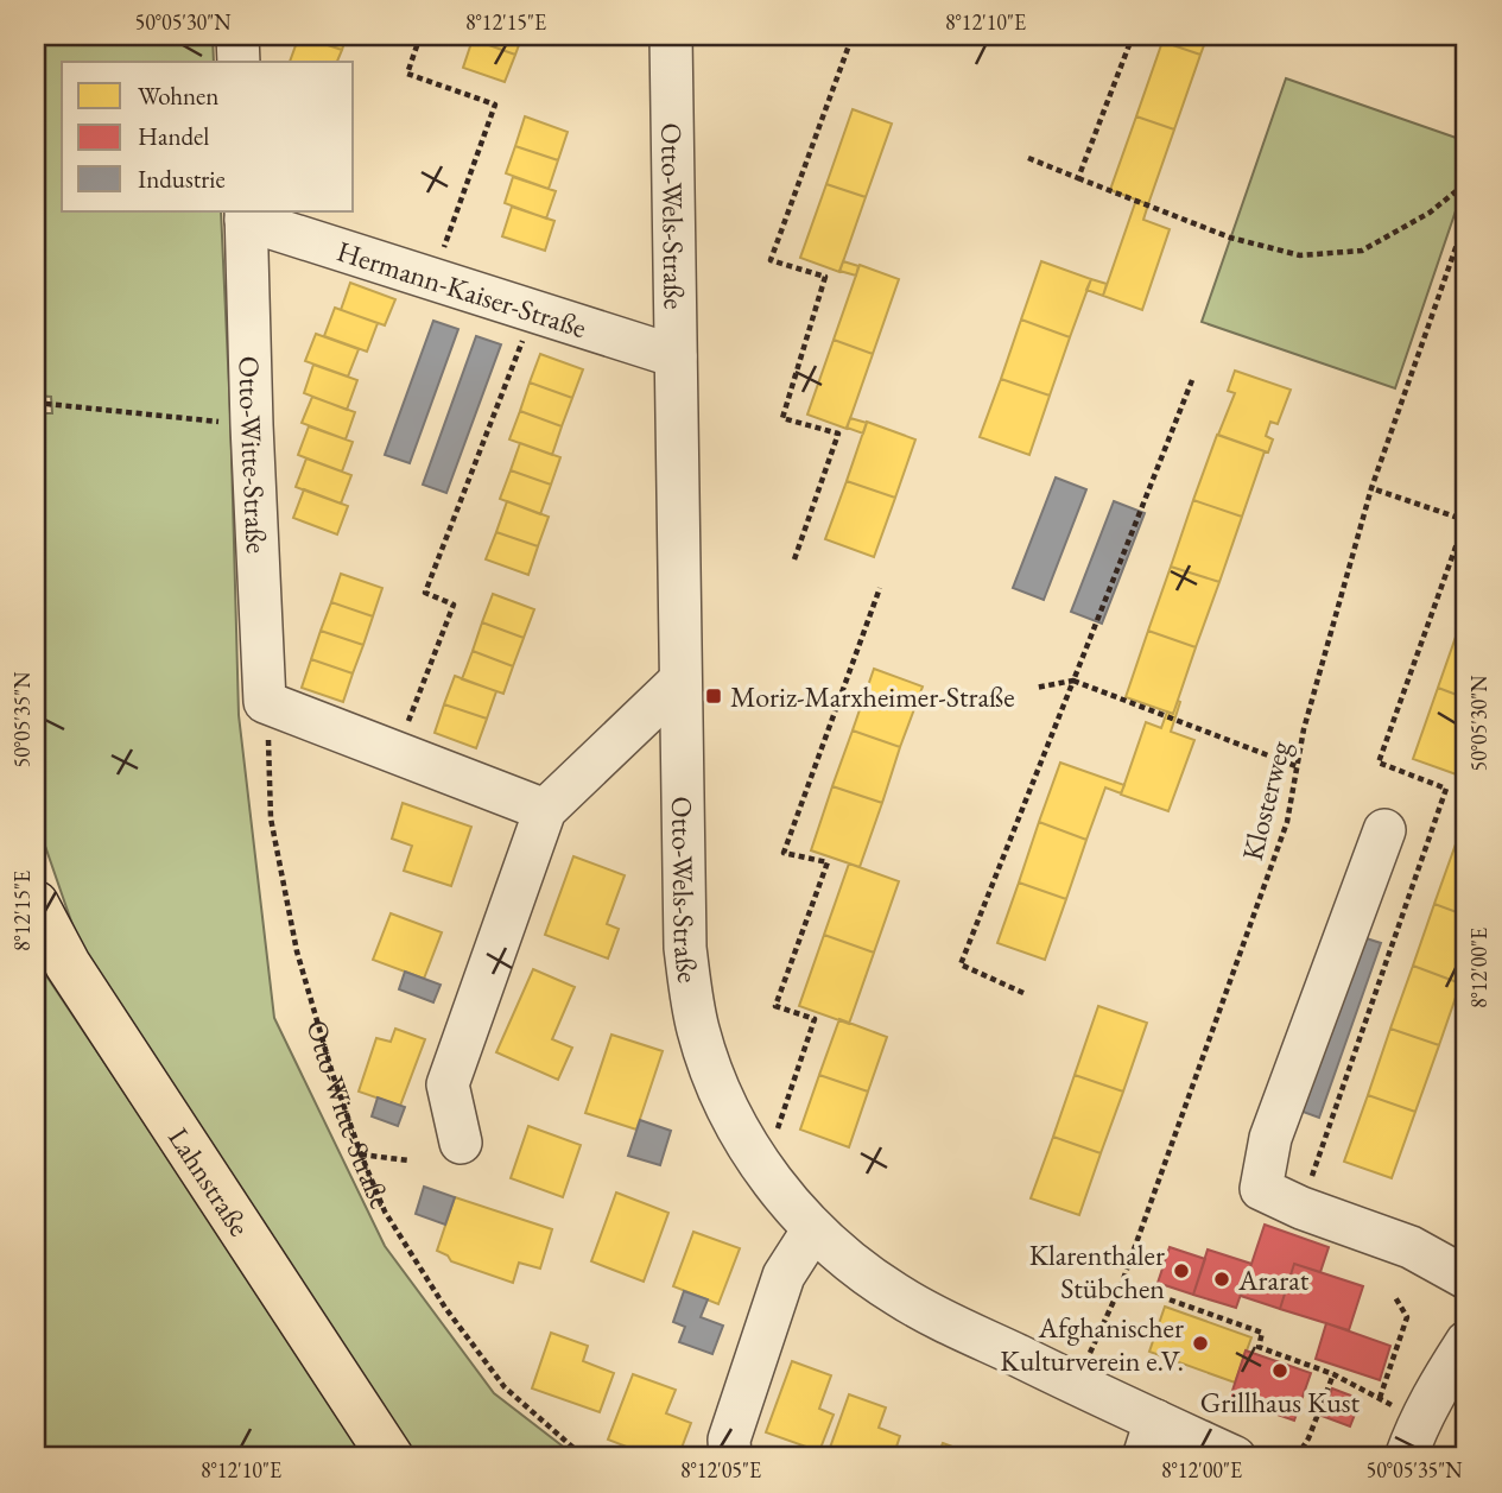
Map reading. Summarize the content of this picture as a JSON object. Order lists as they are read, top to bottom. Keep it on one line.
{"streets":{"main road":["Lahnstraße"],"street":["Otto-Wels-Straße","Hermann-Kaiser-Straße","Otto-Witte-Straße"],"path":["Klosterweg"]},"crossings":[["Otto-Wels-Straße","Hermann-Kaiser-Straße"],["Otto-Wels-Straße","Klosterweg"],["Hermann-Kaiser-Straße","Otto-Witte-Straße"]],"places":{"transit":["Moriz-Marxheimer-Straße"],"other":["Klarenthaler Stübchen","Ararat","Afghanischer Kulturverein e.V.","Grillhaus Kust"]},"legend":["Wohnen","Handel","Industrie"],"coordinates":["50°05'30\"N","8°12'15\"E","8°12'10\"E","50°05'35\"N","8°12'00\"E","8°12'05\"E"]}
